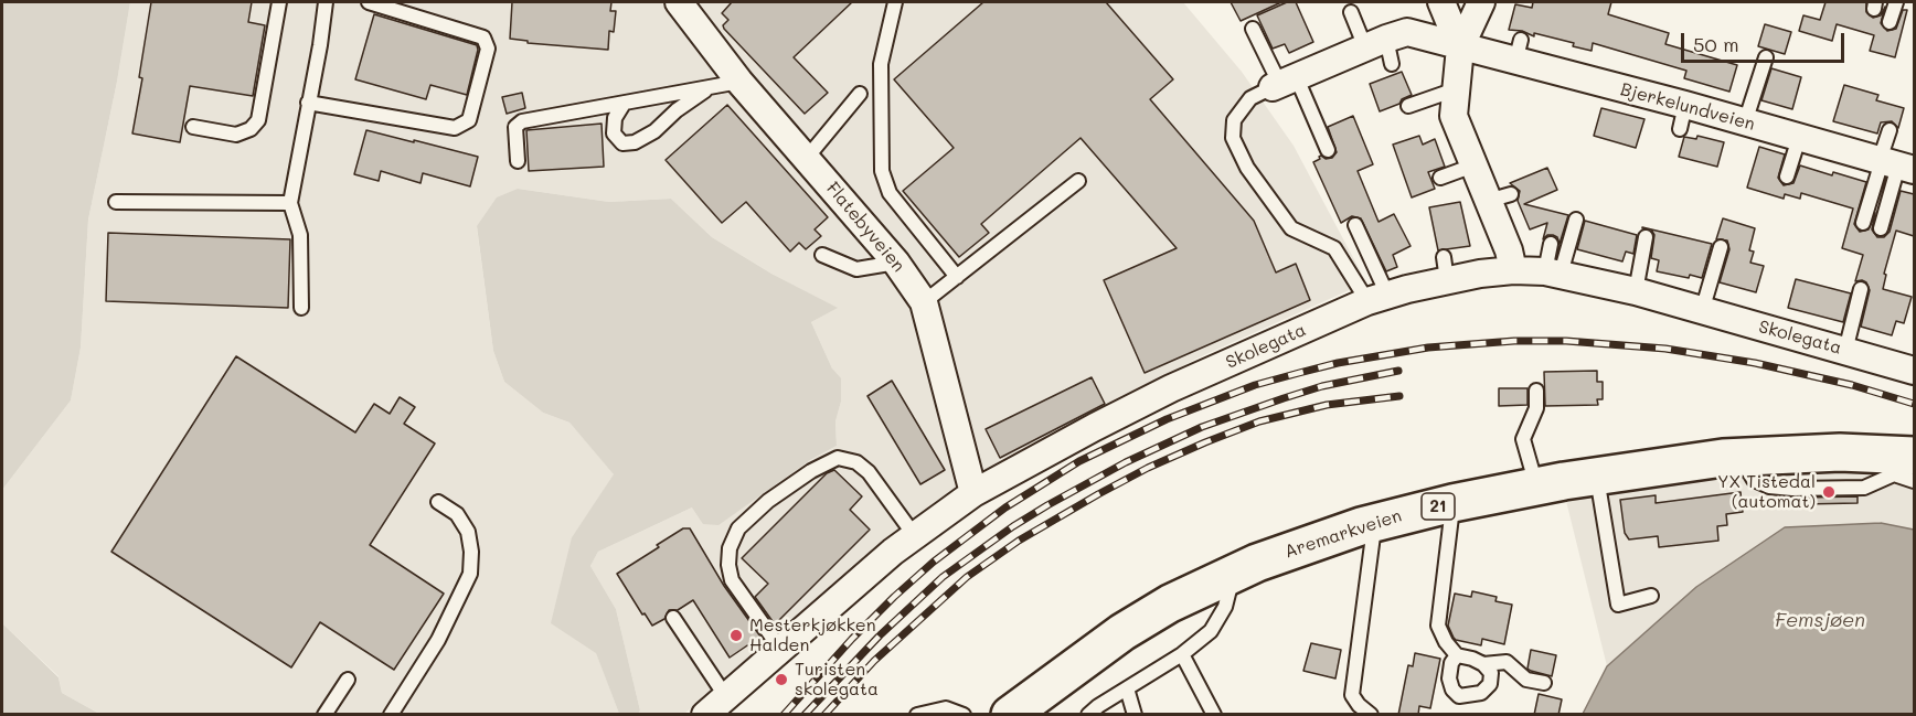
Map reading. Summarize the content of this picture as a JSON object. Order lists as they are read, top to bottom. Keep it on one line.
{"streets":{"main road":["21","Aremarkveien"],"street":["Bjerkelundveien","Flatebyveien","Skolegata"]},"crossings":[["Flatebyveien","Skolegata"]],"water":["Femsjøen"],"places":["YX Tistedal (automat)","Mesterkjøkken Halden","Turisten skolegata"],"scale_bar":"50 m"}
